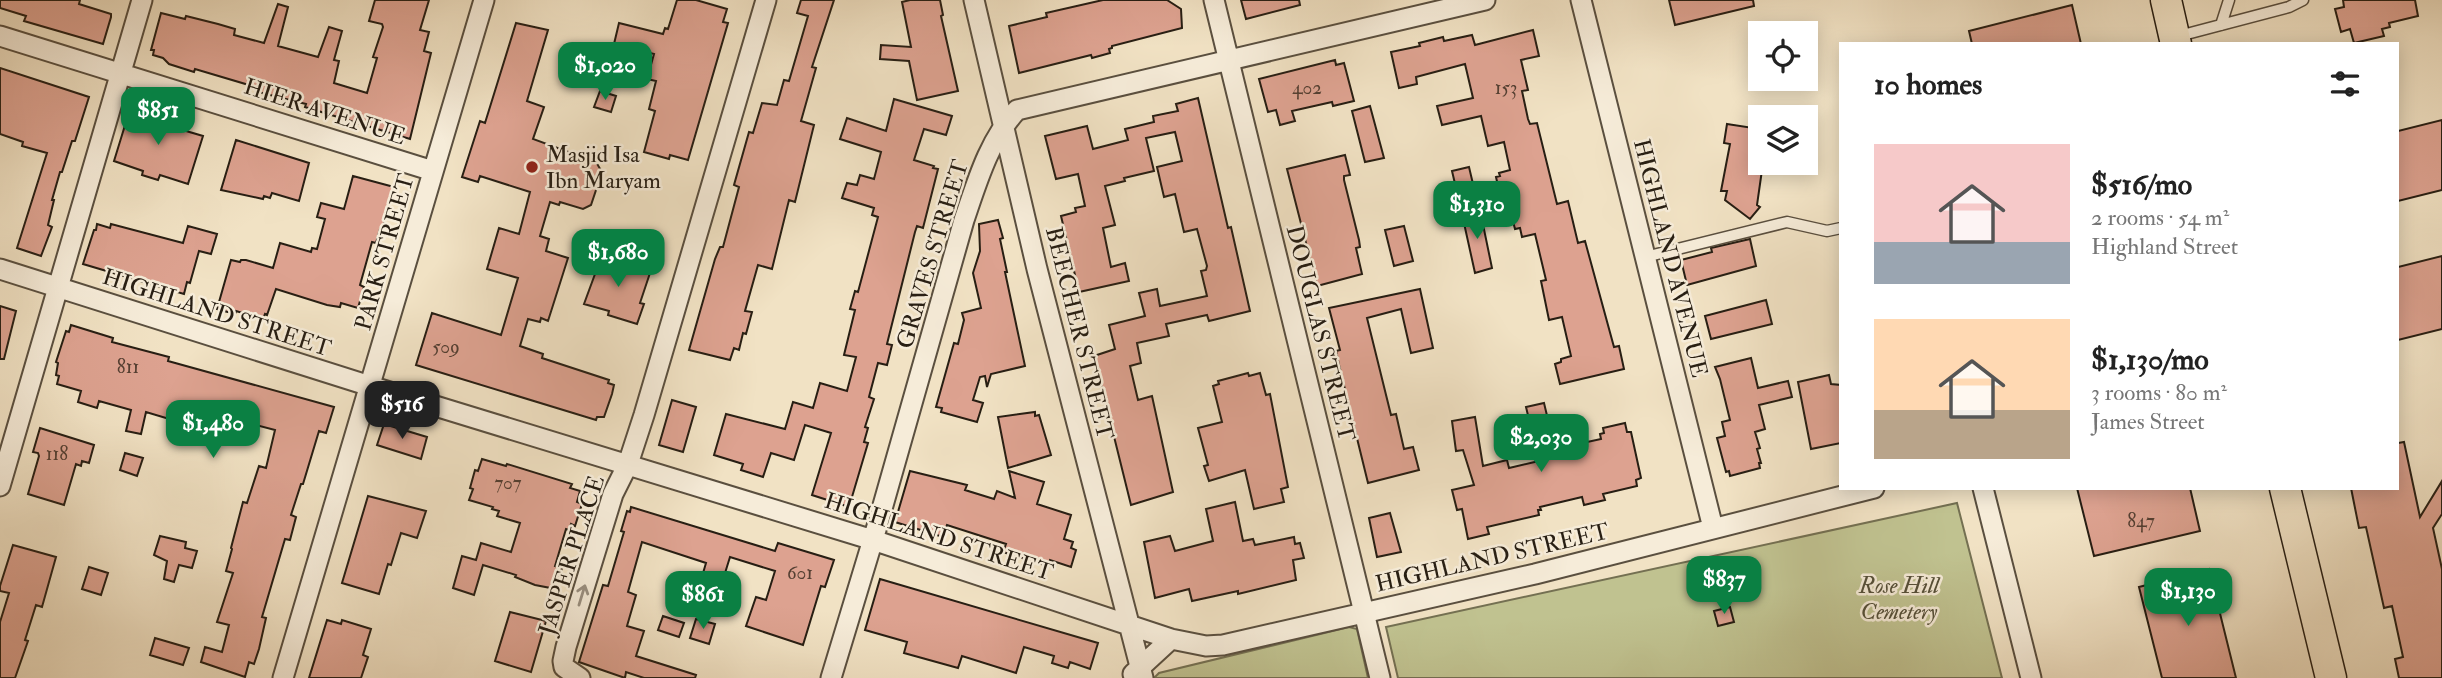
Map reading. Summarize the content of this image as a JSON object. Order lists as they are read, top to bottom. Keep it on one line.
{"streets":{"street":["HIER AVENUE","PARK STREET","GRAVES STREET","HIGHLAND AVENUE","HIGHLAND STREET","BEECHER STREET","DOUGLAS STREET","JASPER PLACE"]},"crossings":[["HIER AVENUE","PARK STREET"],["PARK STREET","HIGHLAND STREET"],["GRAVES STREET","HIGHLAND STREET"],["GRAVES STREET","BEECHER STREET"],["HIGHLAND AVENUE","HIGHLAND STREET"],["HIGHLAND STREET","BEECHER STREET"],["HIGHLAND STREET","DOUGLAS STREET"],["HIGHLAND STREET","JASPER PLACE"]],"parks":["Rose Hill Cemetery"],"places":["Masjid Isa Ibn Maryam"],"house_numbers":["402","153","509","811","118","707","847","601"],"page":{"price":["$1,020","$851","$1,310","$1,680","$516","$1,480","$2,030","$837","$1,130","$861"],"heading":"10 homes","list":[{"name":"$516/mo","note":"2 rooms · 54 m² · Highland Street"},{"name":"$1,130/mo","note":"3 rooms · 80 m² · James Street"}]}}
